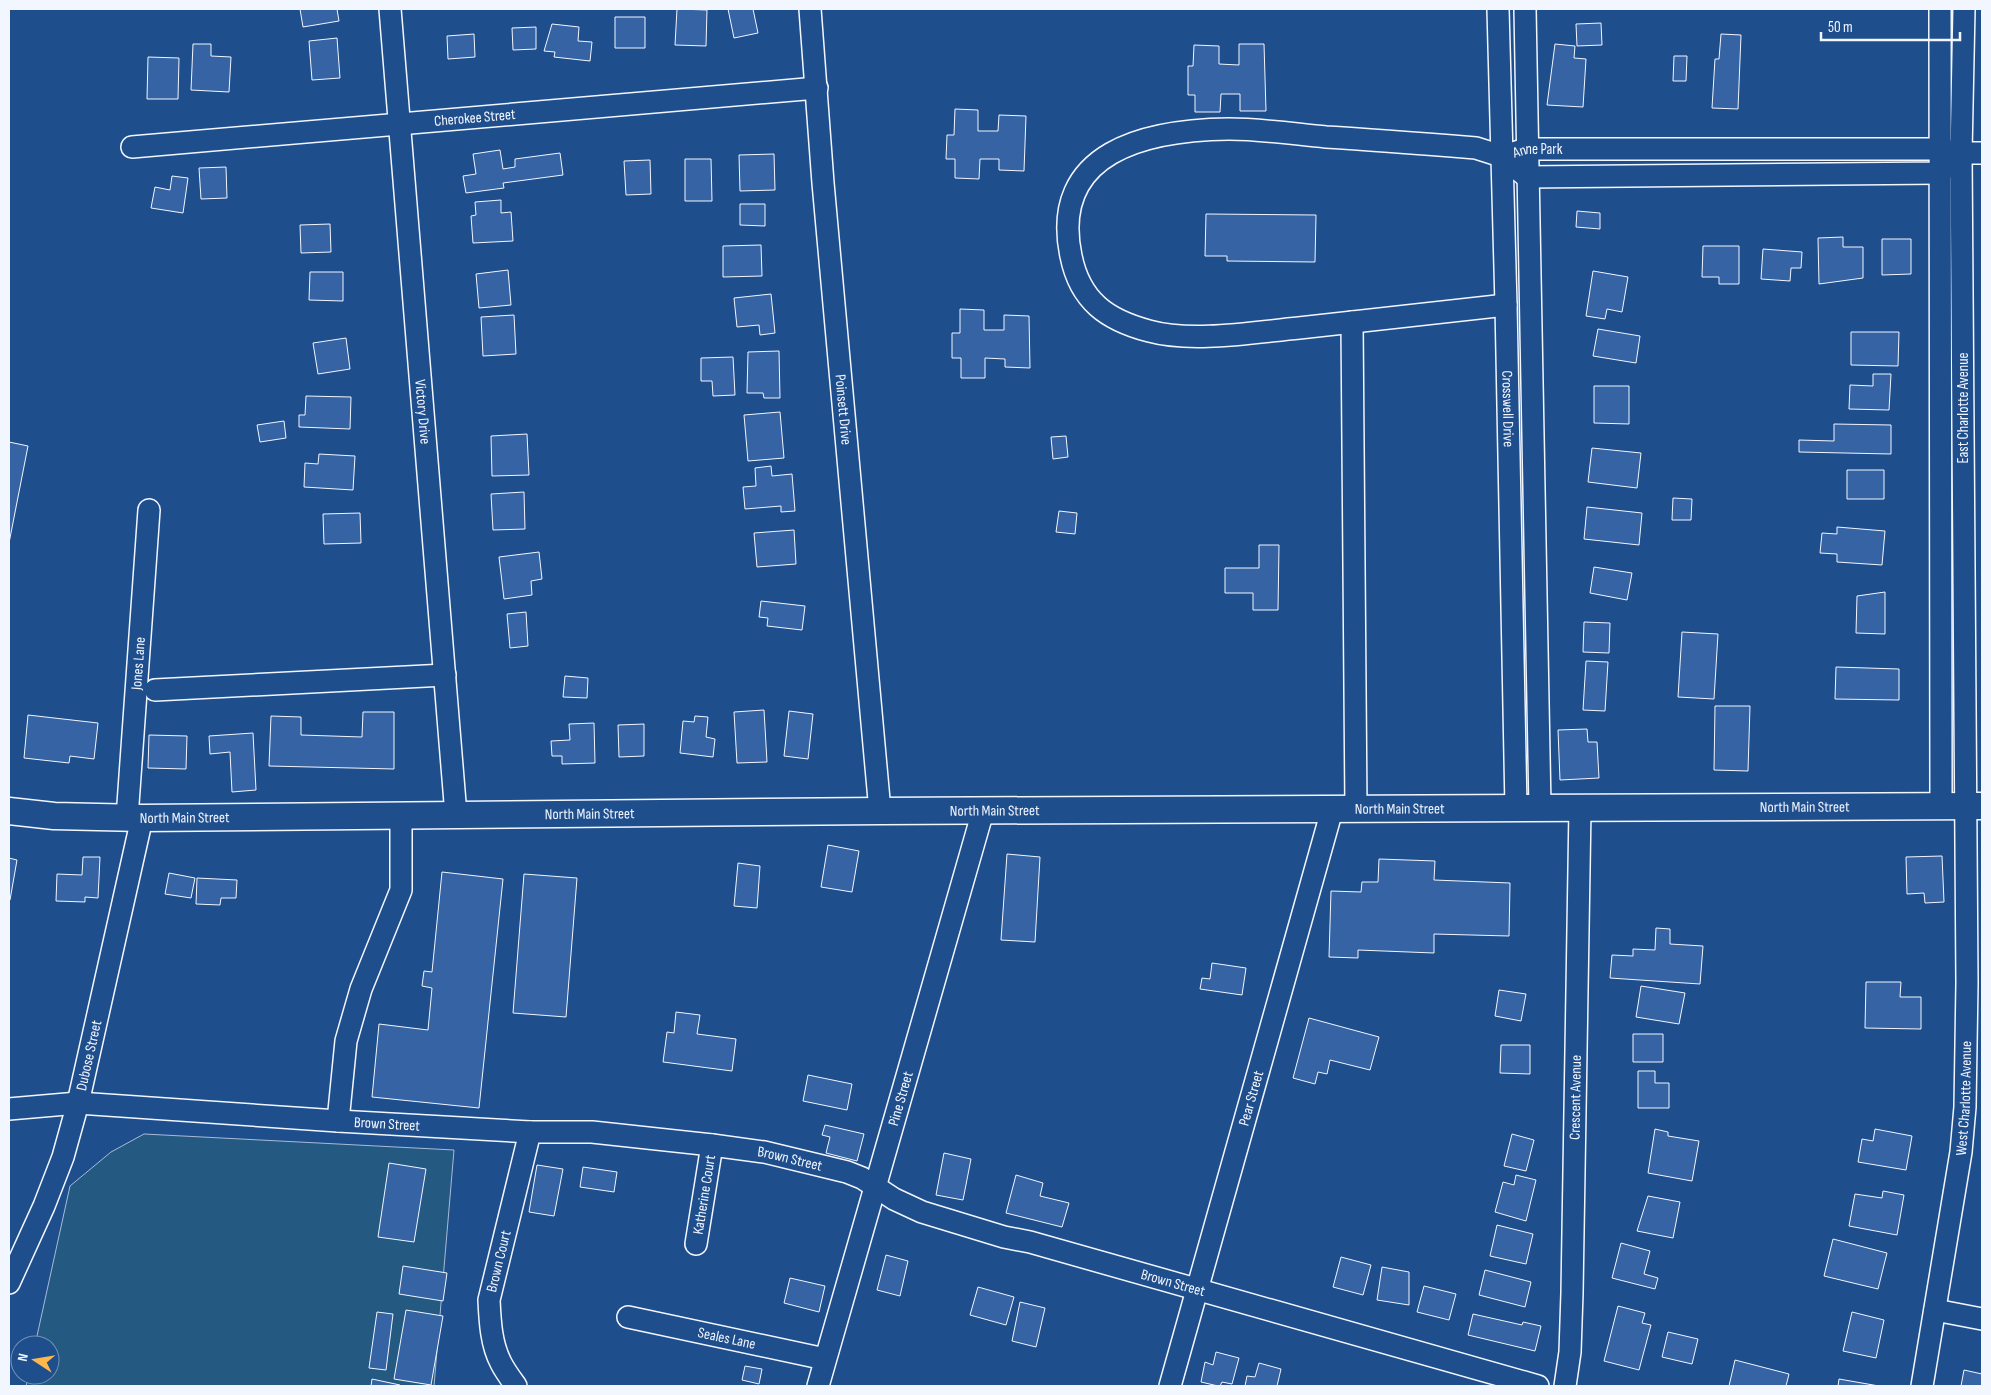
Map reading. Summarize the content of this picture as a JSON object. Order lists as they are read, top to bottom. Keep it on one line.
{"streets":{"main road":["North Main Street"],"street":["Cherokee Street","Anne Park","Crosswell Drive","East Charlotte Avenue","Poinsett Drive","Victory Drive","Jones Lane","Dubose Street","Crescent Avenue","Pine Street","Pear Street","West Charlotte Avenue","Brown Street","Katherine Court","Brown Court","Seales Lane"]},"crossings":[["Cherokee Street","Poinsett Drive"],["Cherokee Street","Victory Drive"],["Anne Park","Crosswell Drive"],["Anne Park","East Charlotte Avenue"],["Crosswell Drive","North Main Street"],["East Charlotte Avenue","North Main Street"],["East Charlotte Avenue","West Charlotte Avenue"],["Poinsett Drive","North Main Street"],["Victory Drive","North Main Street"],["Jones Lane","North Main Street"],["Jones Lane","Dubose Street"],["North Main Street","Dubose Street"],["North Main Street","Crescent Avenue"],["North Main Street","Pine Street"],["North Main Street","Pear Street"],["North Main Street","West Charlotte Avenue"],["Dubose Street","Brown Street"],["Pine Street","Brown Street"],["Pine Street","Seales Lane"],["Pear Street","Brown Street"],["Brown Street","Katherine Court"],["Brown Street","Brown Court"]],"scale_bar":"50 m","north":"left"}
